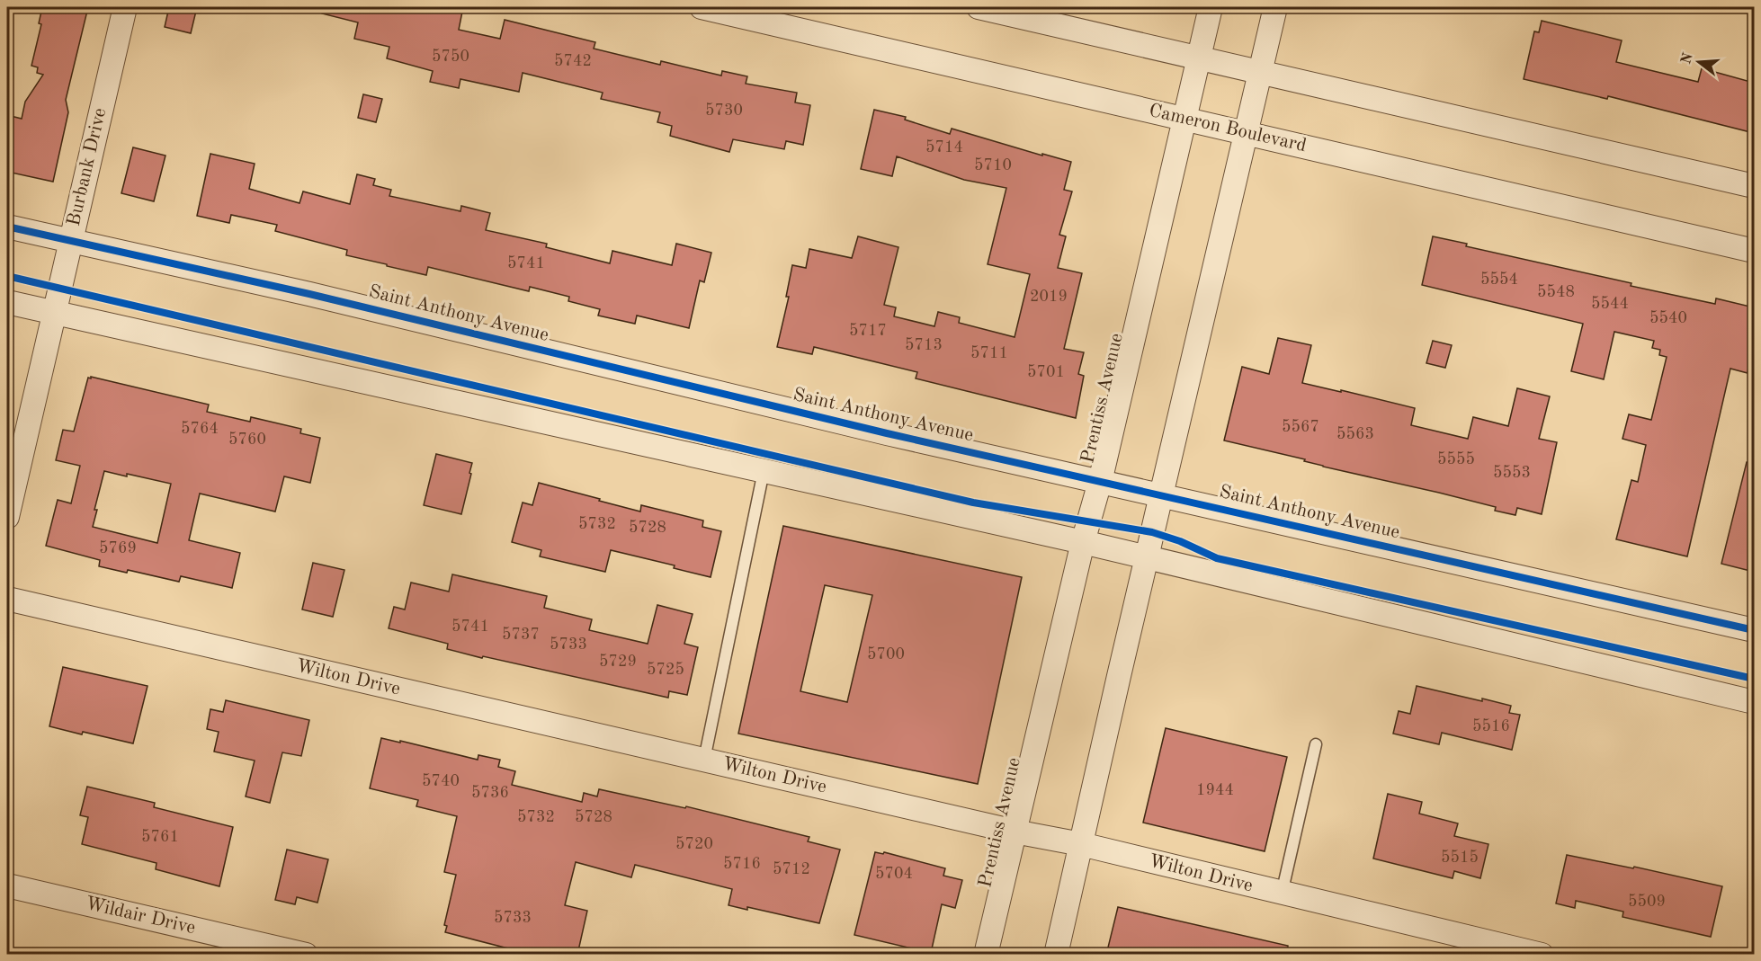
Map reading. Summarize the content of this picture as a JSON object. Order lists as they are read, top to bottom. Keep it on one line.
{"streets":{"street":["Cameron Boulevard","Burbank Drive","Saint Anthony Avenue","Prentiss Avenue","Wilton Drive","Wildair Drive"]},"crossings":[["Cameron Boulevard","Prentiss Avenue"],["Burbank Drive","Saint Anthony Avenue"],["Saint Anthony Avenue","Prentiss Avenue"],["Prentiss Avenue","Wilton Drive"]],"house_numbers":["5750","5742","5730","5714","5710","5741","5554","5548","2019","5544","5540","5717","5713","5711","5701","5567","5764","5563","5760","5555","5553","5732","5728","5769","5741","5737","5733","5700","5729","5725","5516","5740","1944","5736","5732","5728","5761","5720","5515","5716","5712","5704","5509","5733"],"north":"left"}
